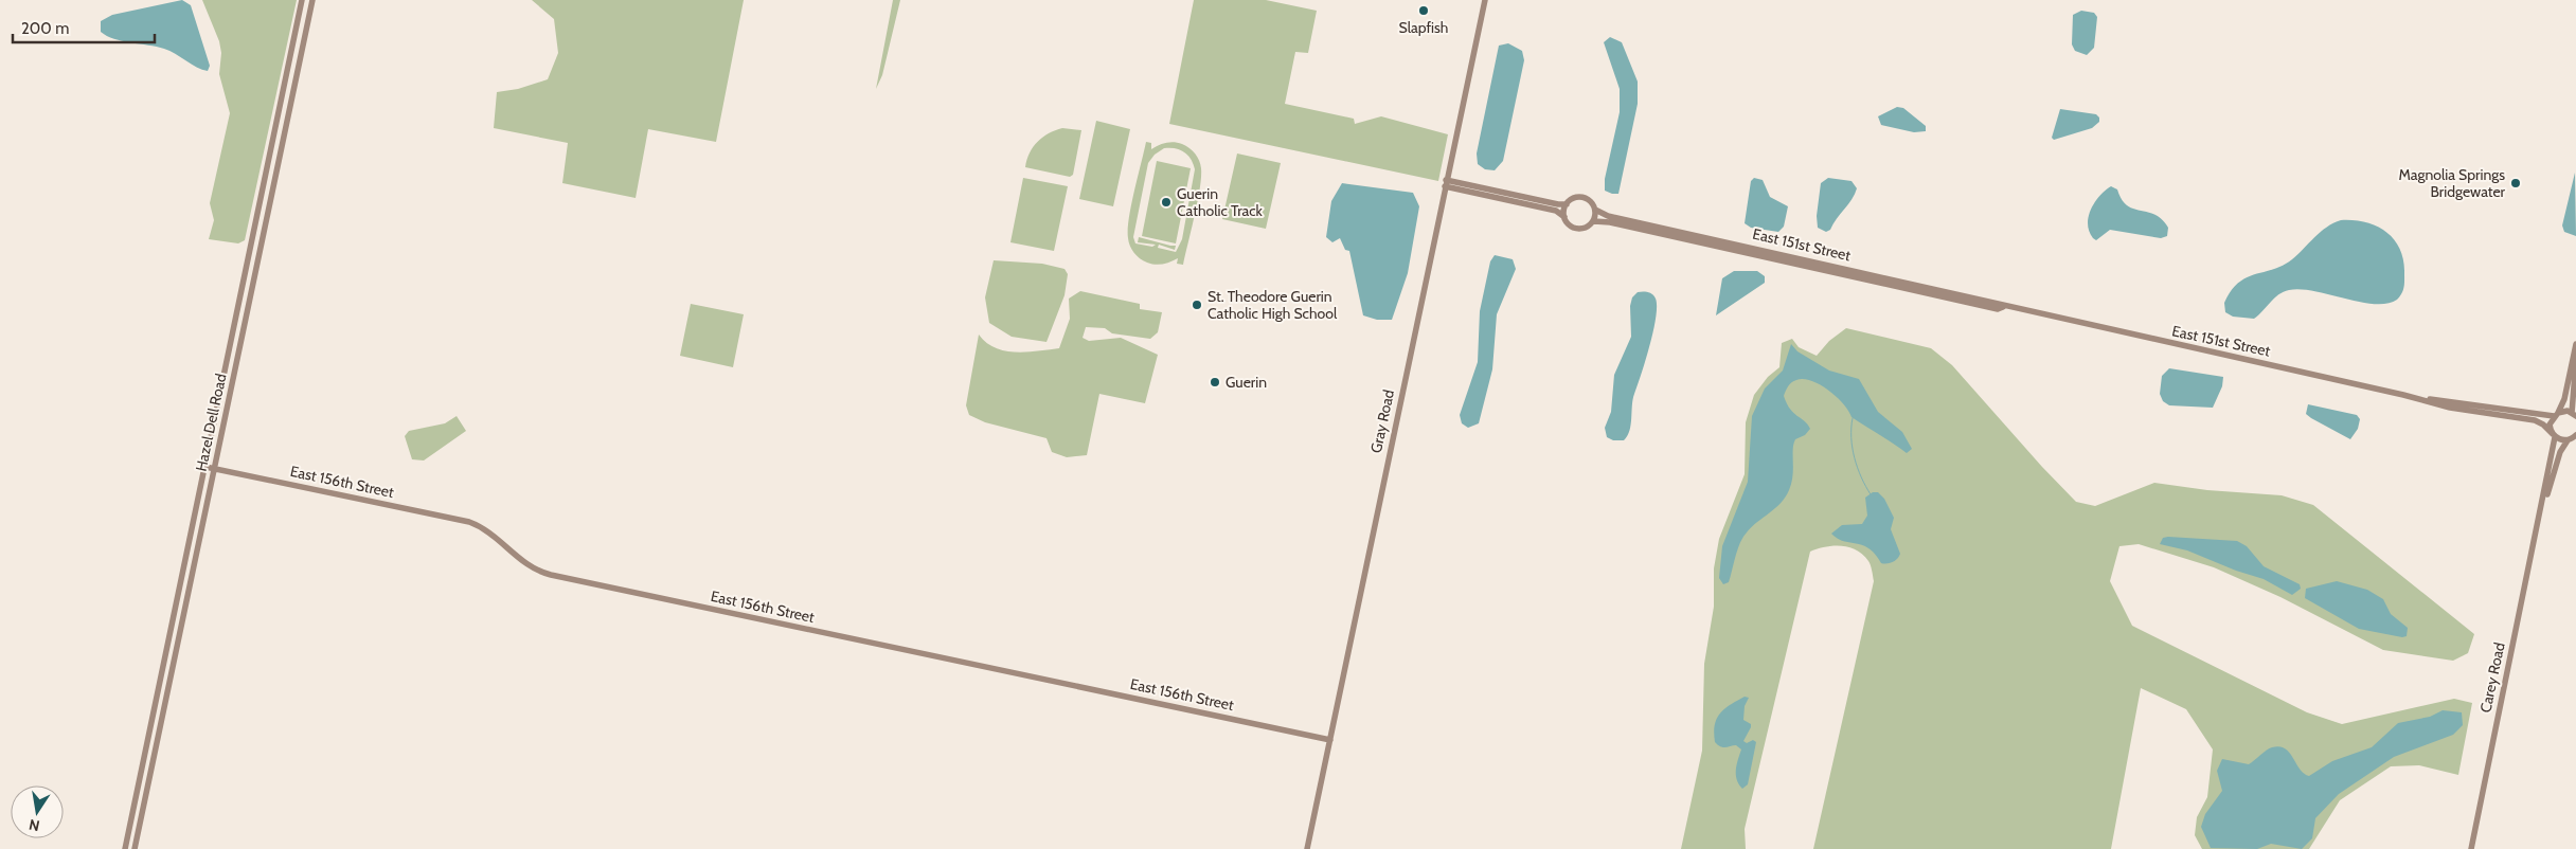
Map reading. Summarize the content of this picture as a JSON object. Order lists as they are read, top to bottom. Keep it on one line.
{"streets":{"street":["East 151st Street","Gray Road","Hazel Dell Road","East 156th Street","Carey Road"]},"crossings":[["East 151st Street","Carey Road"],["Gray Road","East 156th Street"],["Hazel Dell Road","East 156th Street"]],"places":["Slapfish","Magnolia Springs Bridgewater","Guerin Catholic Track","St. Theodore Guerin Catholic High School","Guerin"],"scale_bar":"200 m","north":"bottom"}
